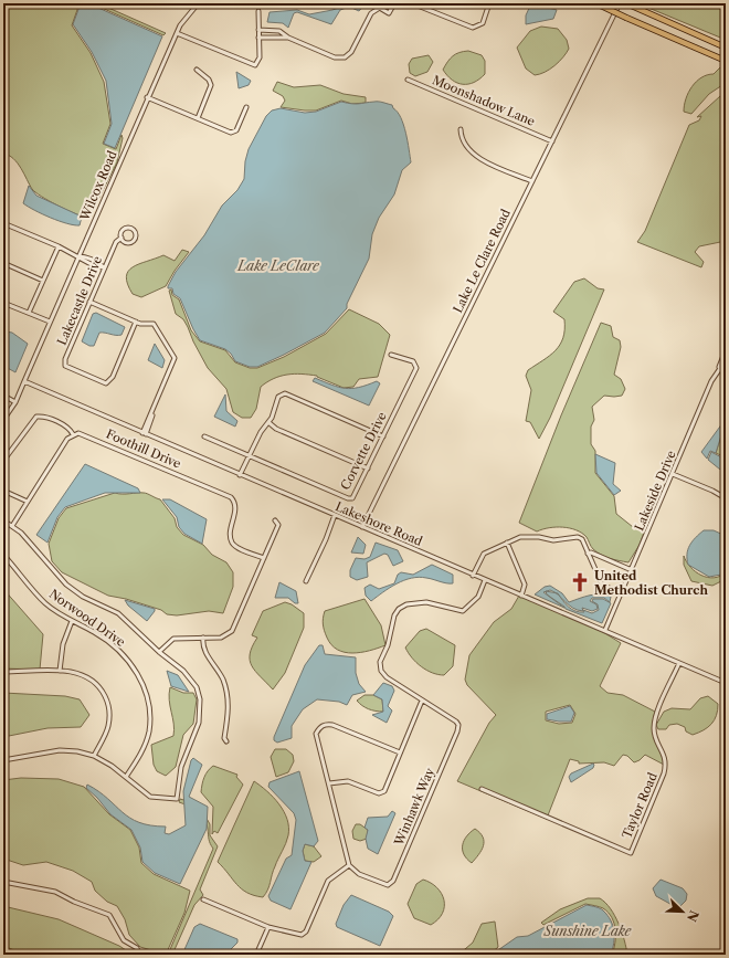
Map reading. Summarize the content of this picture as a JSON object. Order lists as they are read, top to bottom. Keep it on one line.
{"streets":{"street":["Moonshadow Lane","Wilcox Road","Lake Le Clare Road","Lakecastle Drive","Foothill Drive","Corvette Drive","Lakeside Drive","Lakeshore Road","Norwood Drive","Taylor Road","Winhawk Way"]},"crossings":[["Moonshadow Lane","Lake Le Clare Road"],["Wilcox Road","Lakeshore Road"],["Lake Le Clare Road","Lakeshore Road"],["Lakeside Drive","Lakeshore Road"],["Lakeshore Road","Taylor Road"],["Lakeshore Road","Winhawk Way"]],"water":["Lake LeClare","Sunshine Lake"],"places":{"church":["United Methodist Church"]},"north":"bottom right"}
